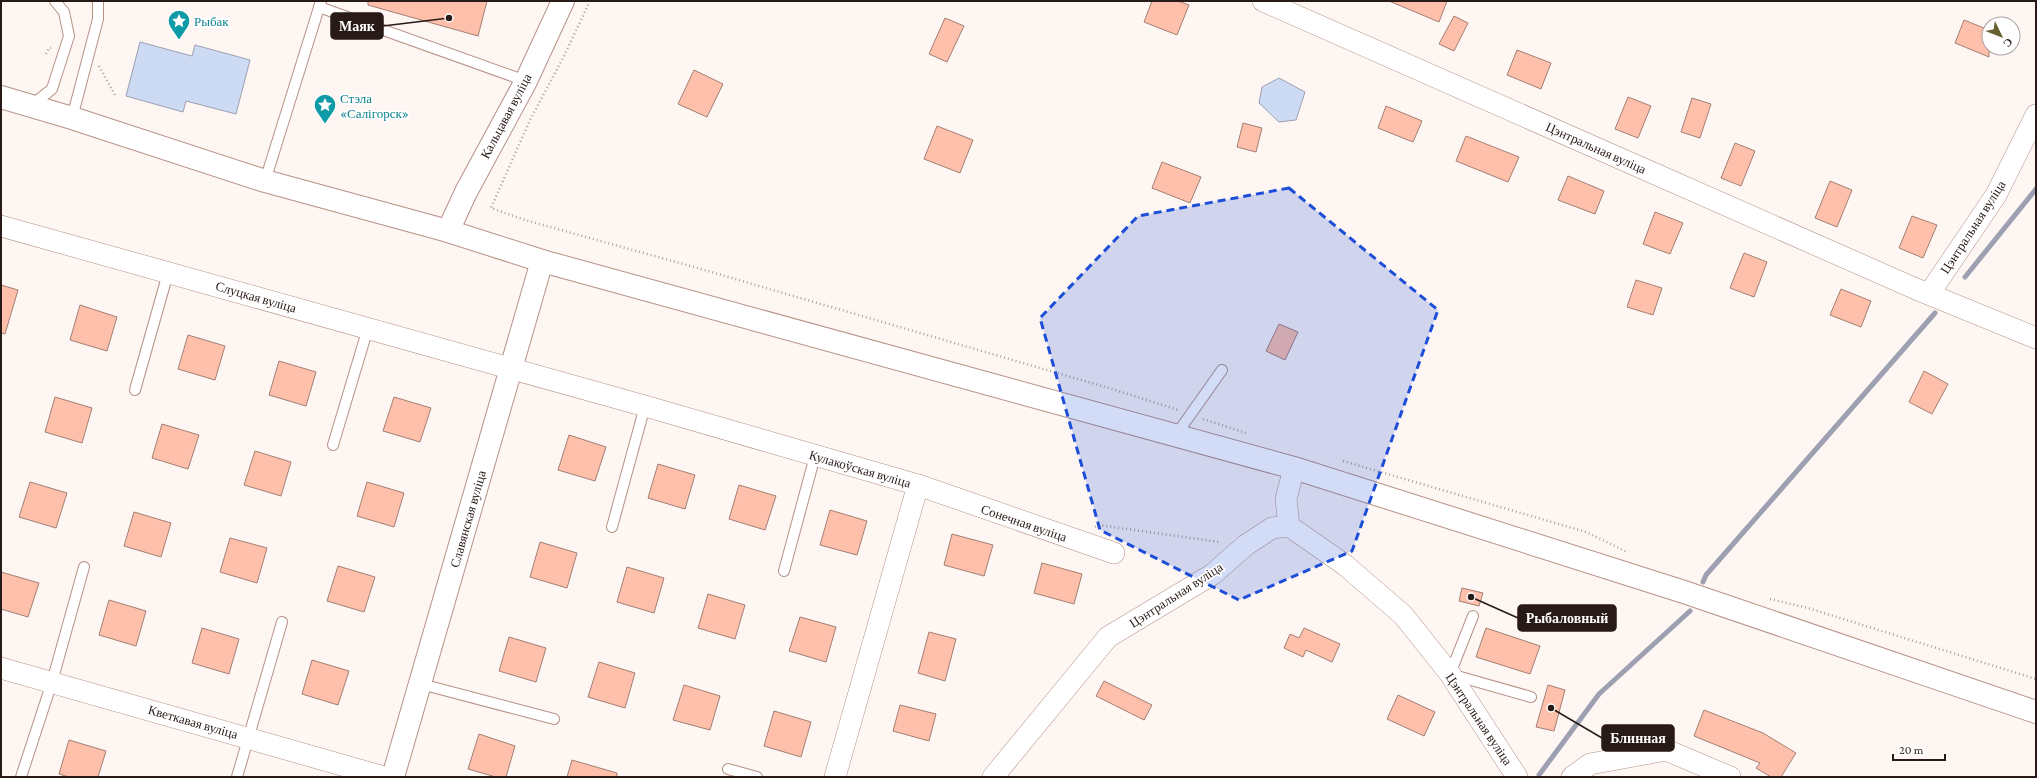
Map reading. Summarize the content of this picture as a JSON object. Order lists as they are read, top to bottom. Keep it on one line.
{"streets":{"main road":["Кальцавая вуліца","Славянская вуліца"],"street":["Цэнтральная вуліца","Слуцкая вуліца","Кулакоўская вуліца","Сонечная вуліца","Кветкавая вуліца"]},"crossings":[["Слуцкая вуліца","Кулакоўская вуліца"],["Слуцкая вуліца","Славянская вуліца"],["Кулакоўская вуліца","Славянская вуліца"],["Кулакоўская вуліца","Сонечная вуліца"]],"places":{"other":["Маяк","Рыбаловный","Блинная"],"place":["Рыбак","Стэла «Салігорск»"]},"scale_bar":"20 m","north":"bottom right"}
